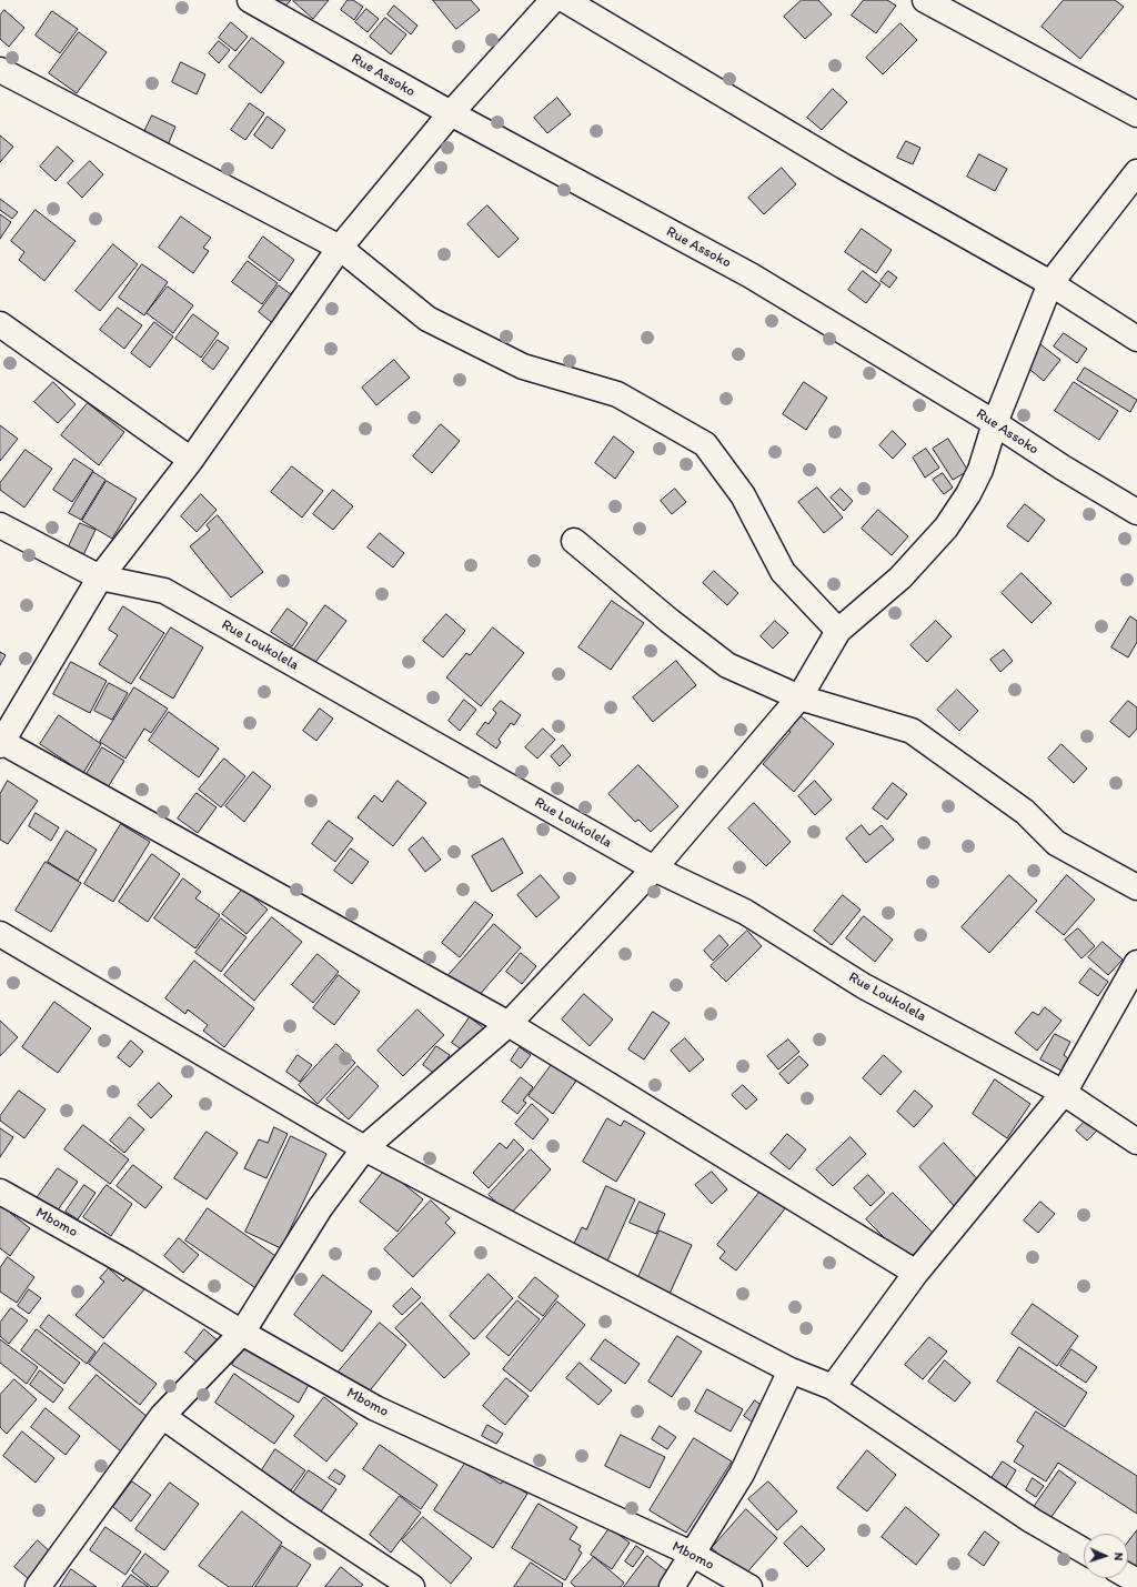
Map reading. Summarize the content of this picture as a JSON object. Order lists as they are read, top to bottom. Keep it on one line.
{"streets":{"street":["Rue Assoko","Rue Loukolela","Mbomo"]},"north":"right"}
